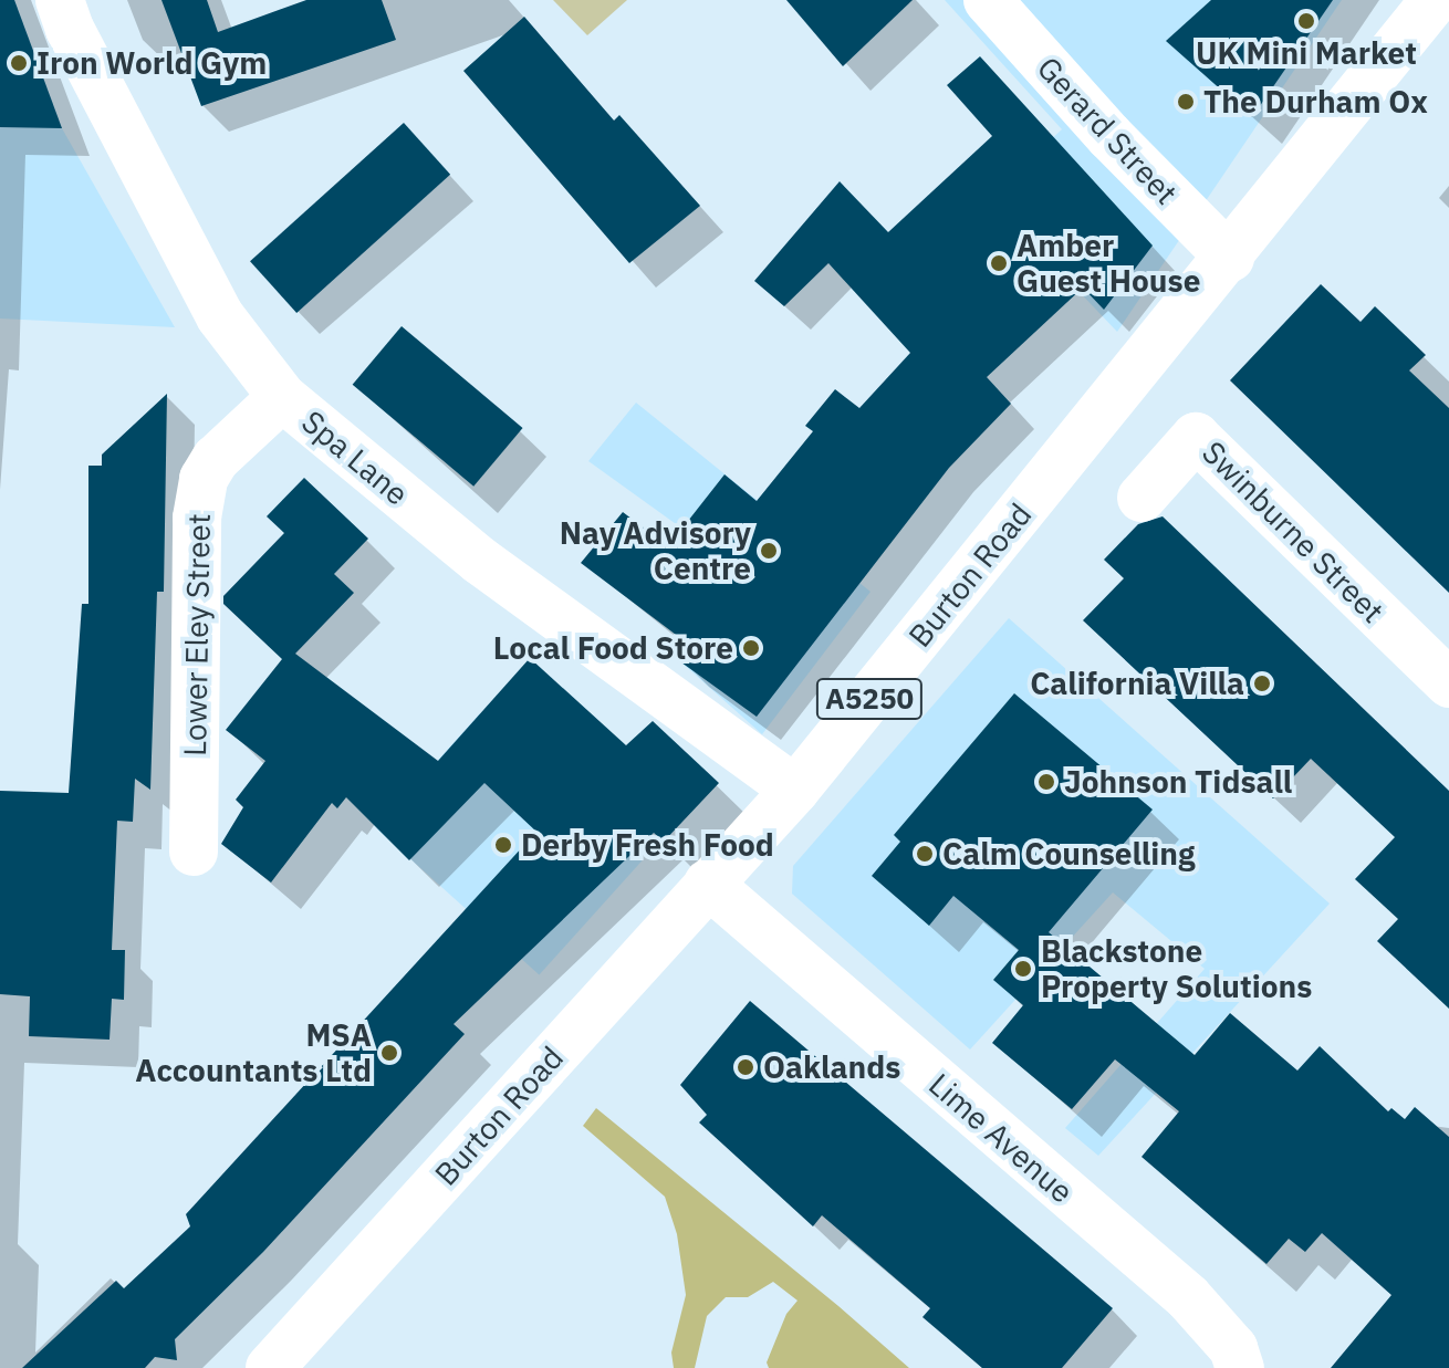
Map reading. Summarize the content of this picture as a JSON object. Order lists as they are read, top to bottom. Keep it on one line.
{"streets":{"street":["Gerard Street","Spa Lane","Swinburne Street","Burton Road","Lower Eley Street","A5250","Lime Avenue"]},"crossings":[["Gerard Street","Burton Road"],["Spa Lane","Burton Road"],["Spa Lane","Lower Eley Street"],["Burton Road","Lime Avenue"]],"places":["UK Mini Market","Iron World Gym","The Durham Ox","Amber Guest House","Nay Advisory Centre","Local Food Store","California Villa","Johnson Tidsall","Derby Fresh Food","Calm Counselling","Blackstone Property Solutions","MSA Accountants Ltd","Oaklands"]}
